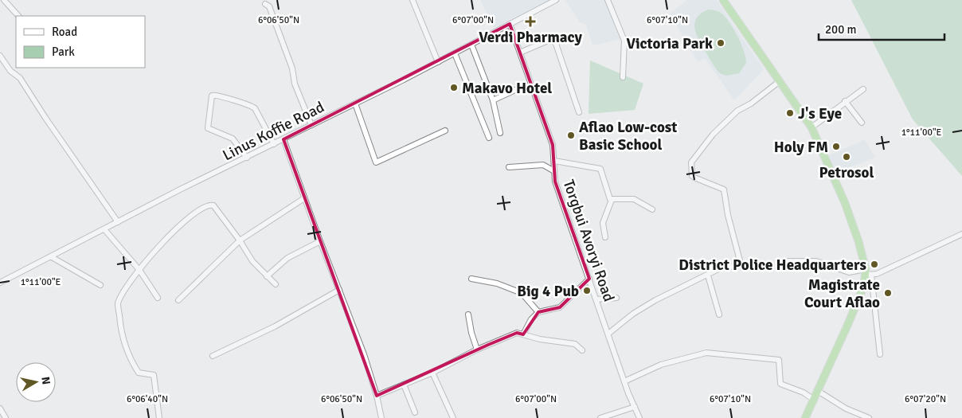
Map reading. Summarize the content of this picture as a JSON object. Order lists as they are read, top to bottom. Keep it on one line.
{"streets":{"street":["Linus Koffie Road","Torgbui Avoryi Road"]},"crossings":[["Linus Koffie Road","Torgbui Avoryi Road"]],"places":{"health":["Verdi Pharmacy"],"other":["Victoria Park","Makavo Hotel","J's Eye","Aflao Low-cost Basic School","Holy FM","Petrosol","District Police Headquarters","Big 4 Pub","Magistrate Court Aflao"]},"legend":["Road","Park"],"scale_bar":"200 m","north":"right","coordinates":["6°06'50\"N","6°07'00\"N","6°07'10\"N","1°11'00\"E","6°06'40\"N","6°07'20\"N"]}
